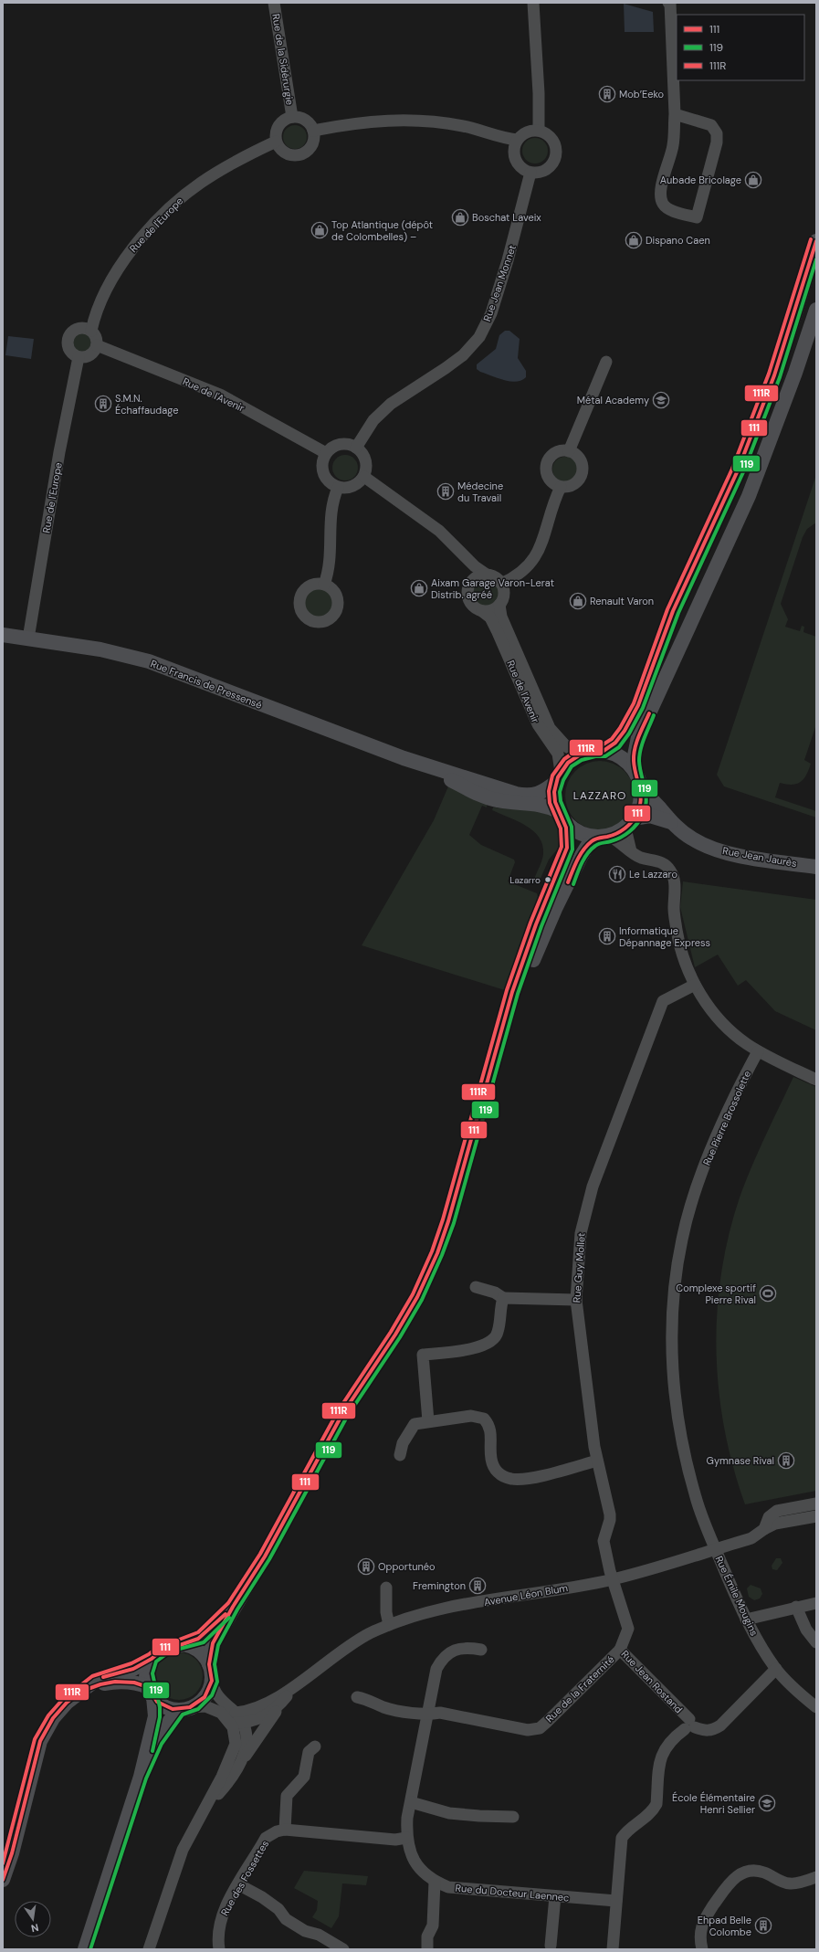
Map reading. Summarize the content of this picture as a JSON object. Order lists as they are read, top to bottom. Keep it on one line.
{"streets":{"main road":["Rue Francis de Pressensé","Rue Jean Jaurès"],"street":["Rue de la Sidérurgie","Rue de l'Europe","Rue Jean Monnet","Rue de l'Avenir","Rue Pierre Brossolette","Rue Guy Mollet","Avenue Léon Blum","Rue Émile Mougins","Rue Jean Rostand","Rue de la Fraternité","Rue des Fossettes","Rue du Docteur Laennec"]},"crossings":[["Rue de la Sidérurgie","Rue de l'Europe"],["Rue de l'Europe","Rue de l'Avenir"],["Rue de l'Europe","Rue Francis de Pressensé"],["Rue Jean Monnet","Rue de l'Avenir"],["Rue de l'Avenir","Rue Jean Jaurès"],["Rue Pierre Brossolette","Avenue Léon Blum"],["Rue Pierre Brossolette","Rue Émile Mougins"],["Rue Guy Mollet","Avenue Léon Blum"],["Rue Guy Mollet","Rue Jean Rostand"],["Avenue Léon Blum","Rue Émile Mougins"],["Avenue Léon Blum","Rue Jean Rostand"],["Rue Jean Rostand","Rue de la Fraternité"],["Rue de la Fraternité","Rue du Docteur Laennec"],["Rue des Fossettes","Rue du Docteur Laennec"]],"districts":["LAZZARO"],"places":{"building":["Mob’Eeko","S.M.N. Échaffaudage","Médecine du Travail","Informatique Dépannage Express","Gymnase Rival","Opportunéo","Fremington","Ehpad Belle Colombe"],"shop":["Aubade Bricolage","Boschat Laveix","Top Atlantique (dépôt de Colombelles) –","Dispano Caen","Aixam Garage Varon-Lerat Distrib. agréé","Renault Varon"],"school or university":["Métal Academy","École Élémentaire Henri Sellier"],"restaurant":["Le Lazzaro"],"other":["Lazarro"],"sports":["Complexe sportif Pierre Rival"]},"lines":["transit line 111R","transit line 111","transit line 119"],"legend":["111","119","111R"],"north":"bottom"}
